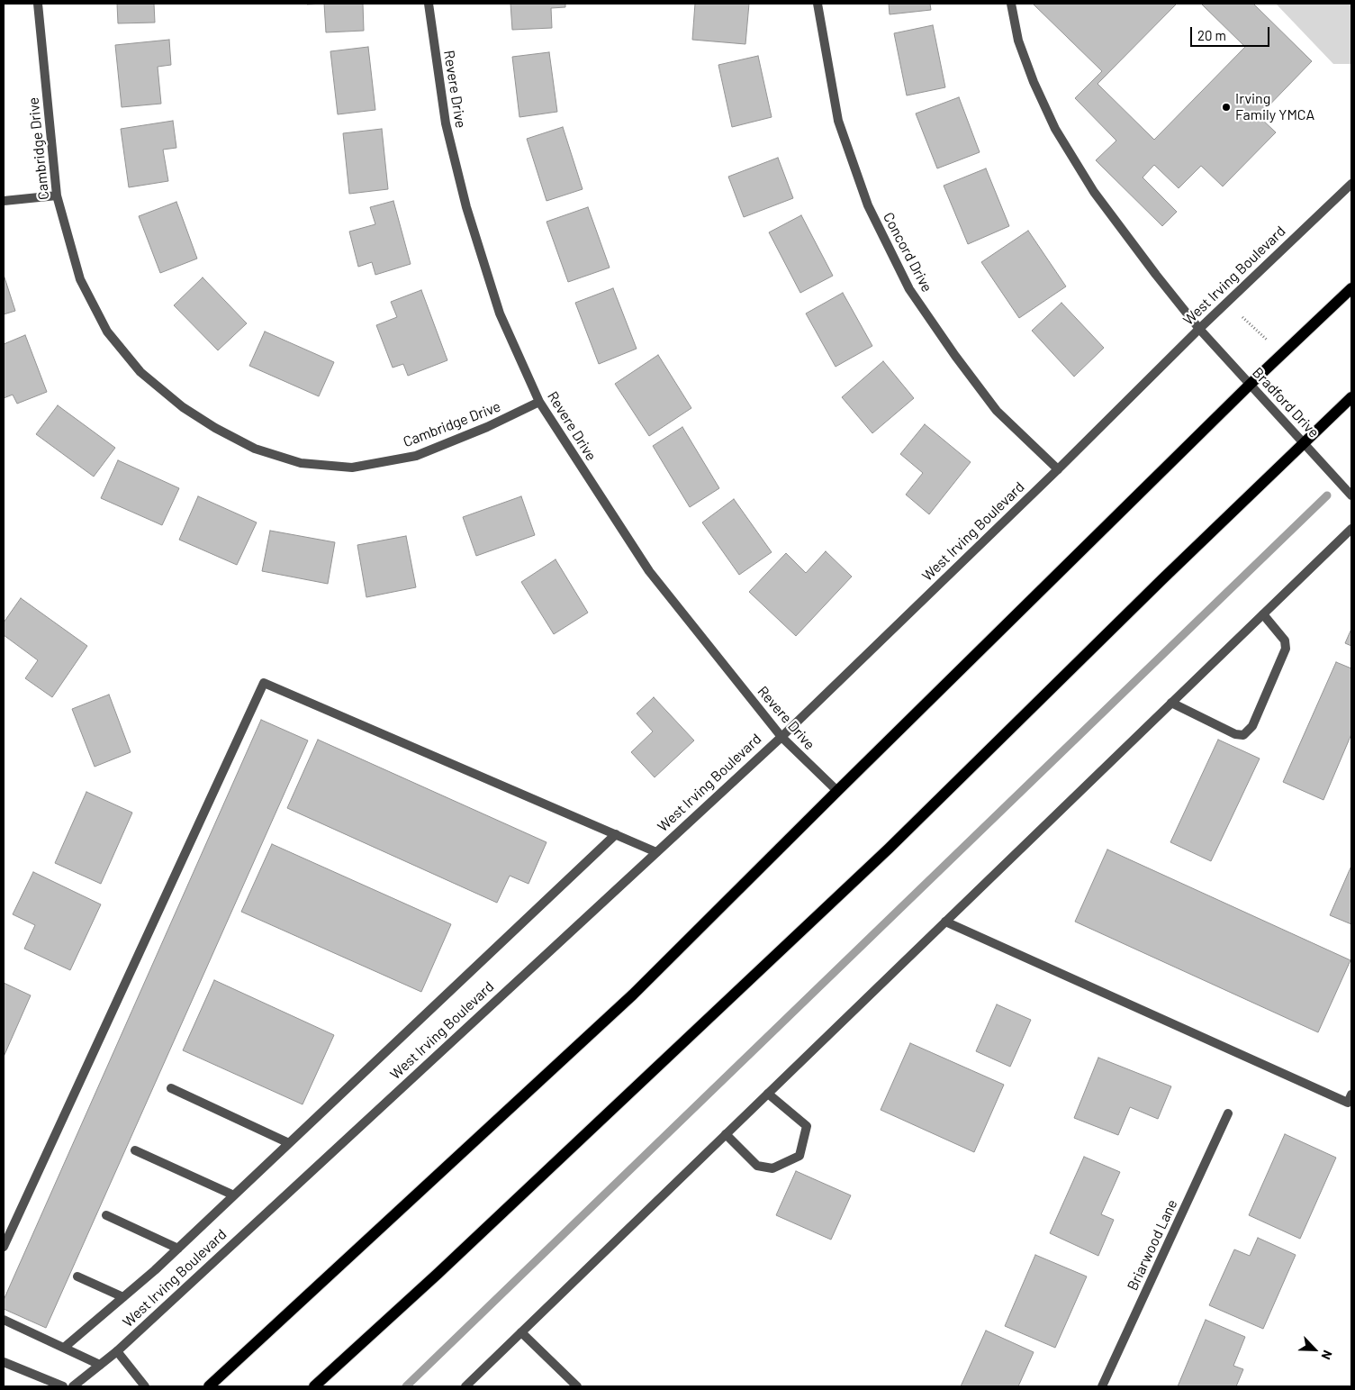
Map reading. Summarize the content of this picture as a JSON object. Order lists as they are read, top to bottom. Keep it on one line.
{"streets":{"street":["Revere Drive","Cambridge Drive","Concord Drive","West Irving Boulevard","Bradford Drive","Briarwood Lane"]},"crossings":[["Revere Drive","Cambridge Drive"],["Revere Drive","West Irving Boulevard"],["Concord Drive","West Irving Boulevard"],["West Irving Boulevard","Bradford Drive"]],"places":["Irving Family YMCA"],"scale_bar":"20 m","north":"bottom right"}
